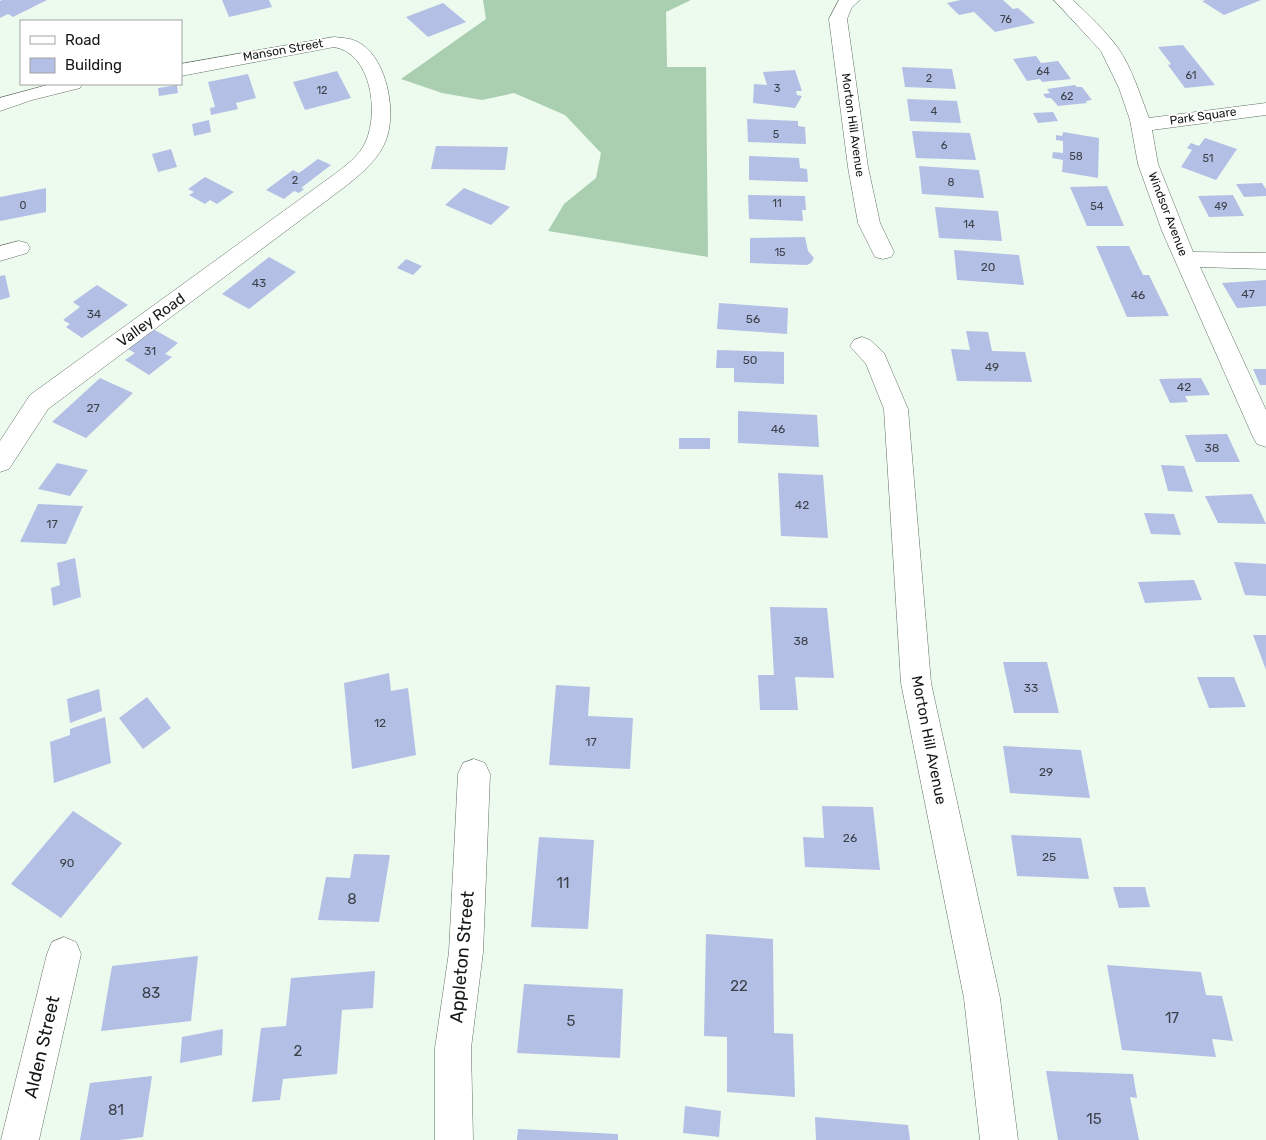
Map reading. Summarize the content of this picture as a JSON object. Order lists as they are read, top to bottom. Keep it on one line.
{"streets":{"street":["Manson Street","Park Square","Morton Hill Avenue","Windsor Avenue","Valley Road","Appleton Street","Alden Street"]},"crossings":[["Manson Street","Valley Road"],["Park Square","Windsor Avenue"]],"house_numbers":["76","64","61","2","3","12","62","4","5","6","58","51","2","8","11","0","54","49","14","15","20","43","47","46","34","56","31","50","49","42","27","46","38","42","17","38","33","12","17","29","26","25","90","11","8","22","83","17","5","2","81","15"],"legend":["Road","Building"]}
